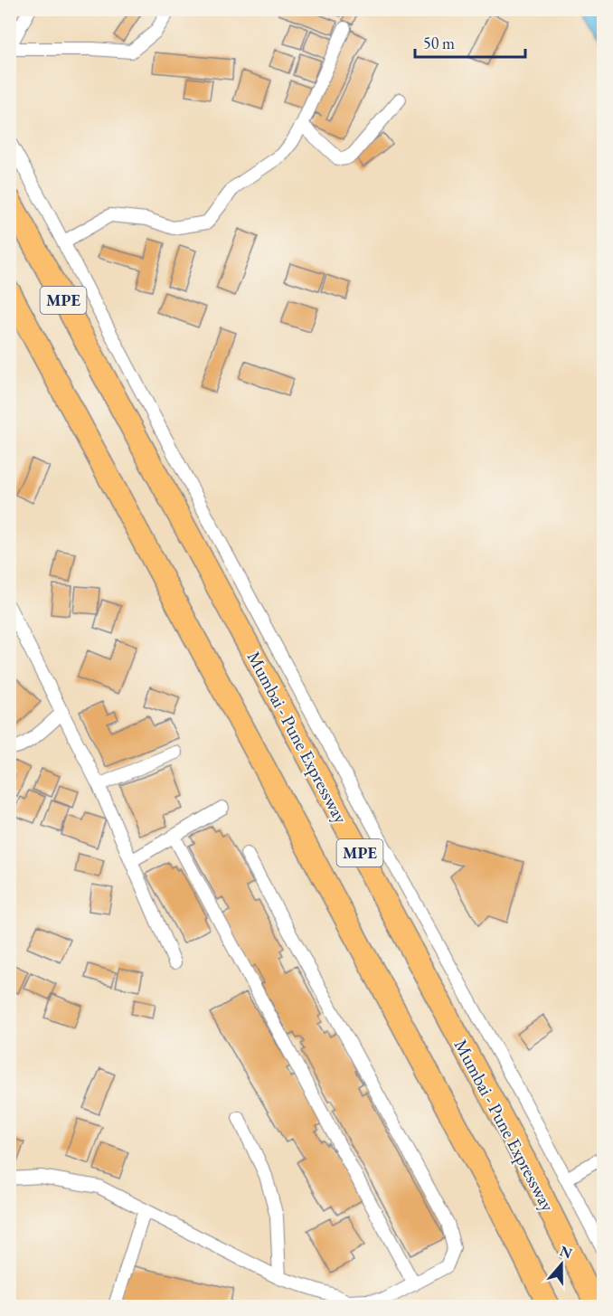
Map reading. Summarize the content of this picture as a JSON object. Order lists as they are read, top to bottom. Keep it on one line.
{"streets":{"highway":["MPE","Mumbai - Pune Expressway"]},"scale_bar":"50 m","north":"top"}
